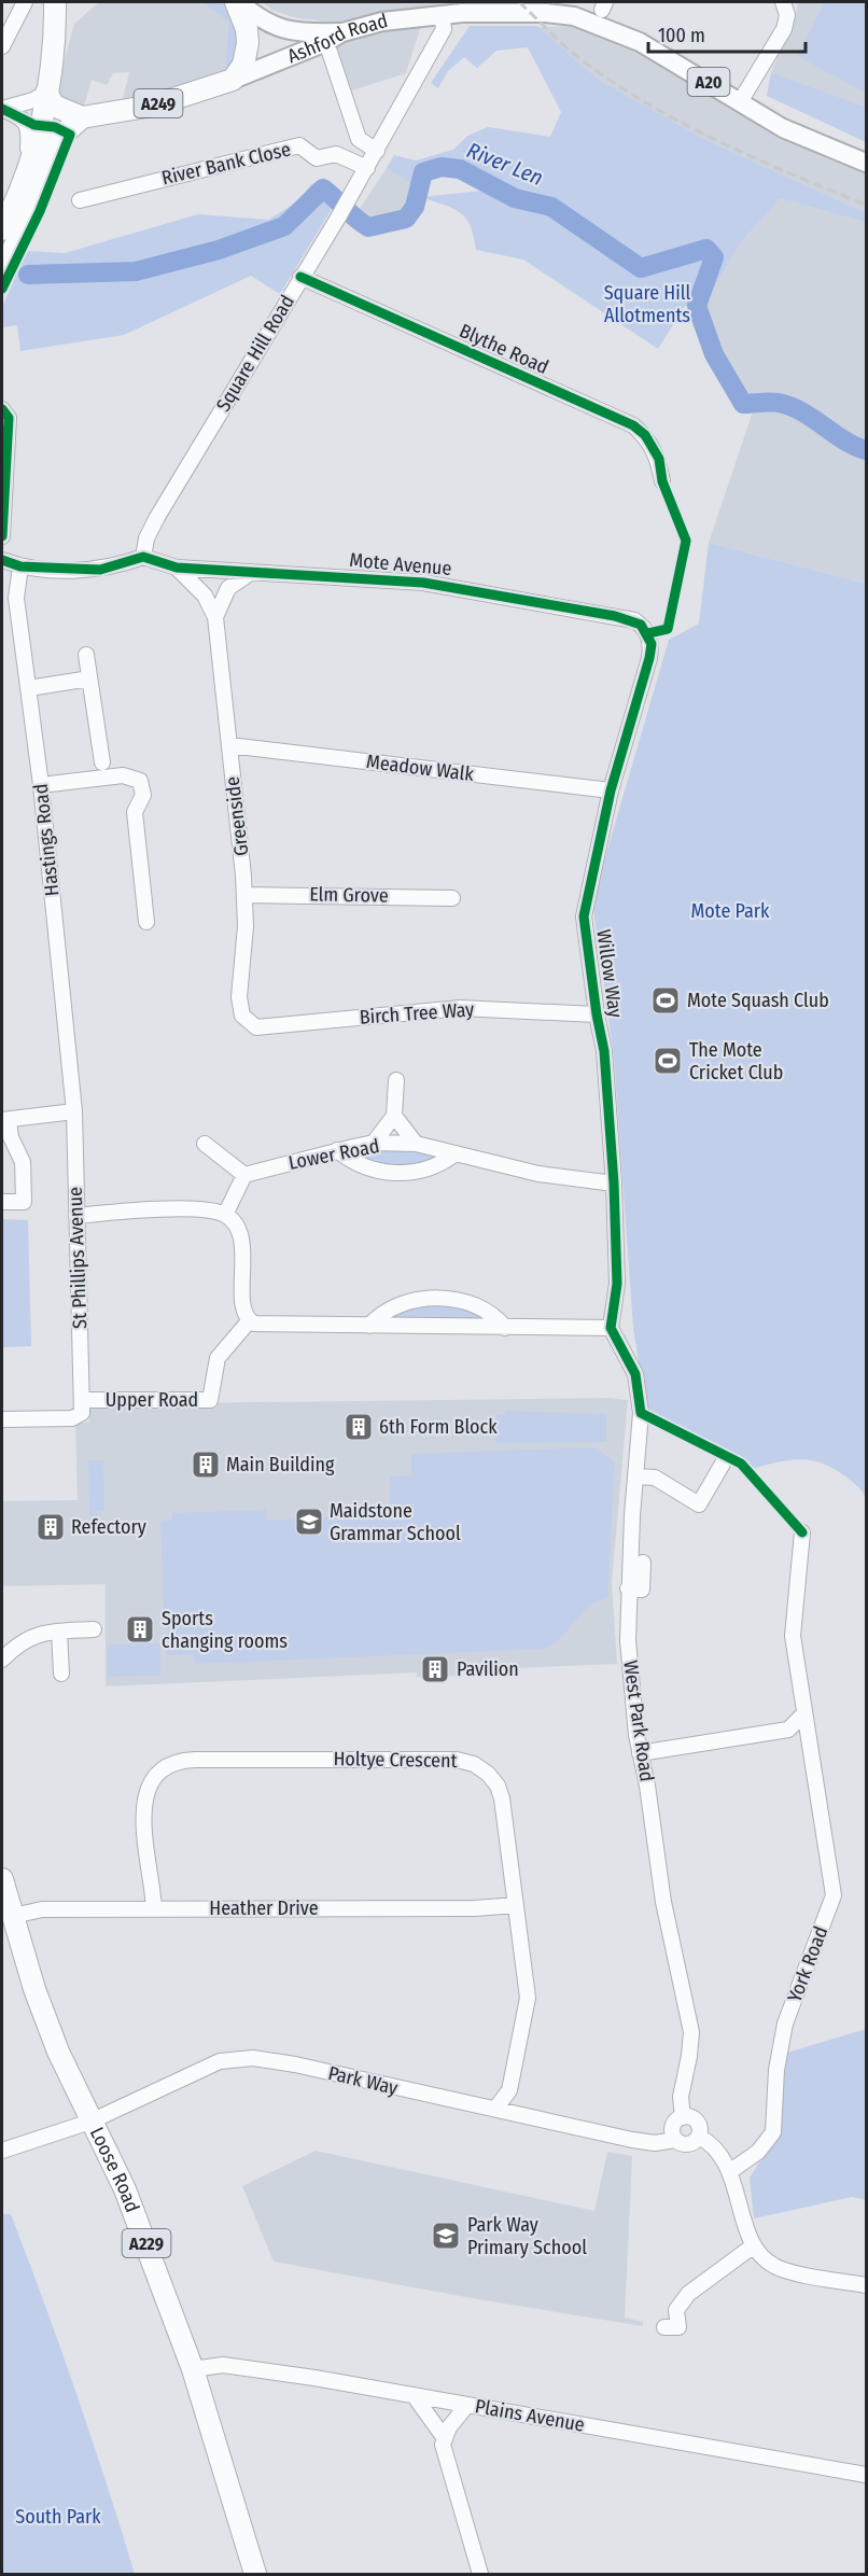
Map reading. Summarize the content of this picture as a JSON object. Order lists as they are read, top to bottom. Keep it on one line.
{"streets":{"highway":["Ashford Road","A249","Loose Road","A229"],"main road":["A20"],"street":["River Bank Close","Blythe Road","Square Hill Road","Mote Avenue","Meadow Walk","Greenside","Hastings Road","Elm Grove","Willow Way","Birch Tree Way","Lower Road","St Phillips Avenue","Upper Road","West Park Road","Holtye Crescent","Heather Drive","York Road","Park Way","Plains Avenue"]},"crossings":[["Ashford Road","A20"],["Ashford Road","Square Hill Road"],["River Bank Close","Square Hill Road"],["Blythe Road","Square Hill Road"],["Square Hill Road","Mote Avenue"],["Mote Avenue","Greenside"],["Mote Avenue","Willow Way"],["Meadow Walk","Greenside"],["Meadow Walk","Willow Way"],["Greenside","Elm Grove"],["Greenside","Birch Tree Way"],["Hastings Road","St Phillips Avenue"],["Willow Way","Birch Tree Way"],["Willow Way","Lower Road"],["Willow Way","West Park Road"],["St Phillips Avenue","Upper Road"],["West Park Road","Park Way"],["Holtye Crescent","Heather Drive"],["Holtye Crescent","Park Way"],["Heather Drive","Loose Road"],["Park Way","Loose Road"],["Loose Road","Plains Avenue"]],"water":["River Len"],"parks":["Square Hill Allotments","Mote Park","South Park"],"places":{"sports":["Mote Squash Club","The Mote Cricket Club"],"building":["6th Form Block","Main Building","Refectory","Sports changing rooms","Pavilion"],"school or university":["Maidstone Grammar School","Park Way Primary School"]},"scale_bar":"100 m"}
